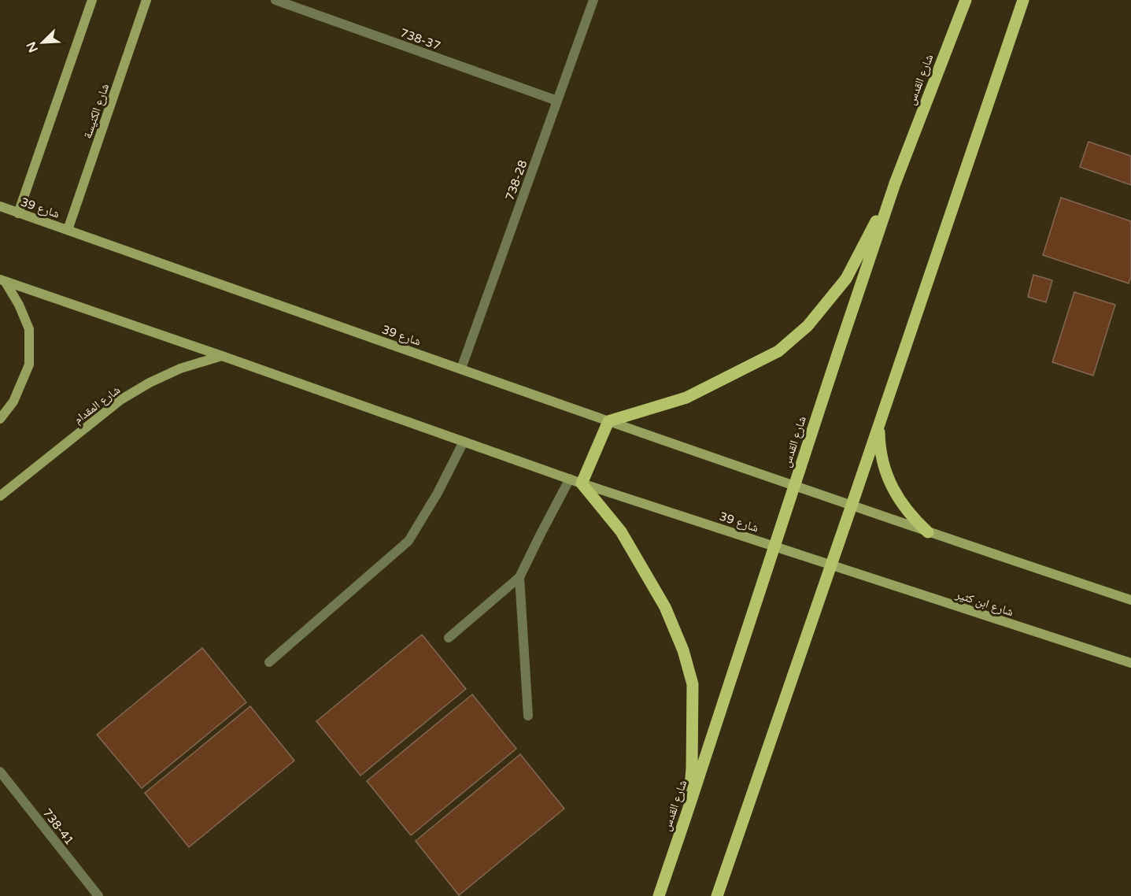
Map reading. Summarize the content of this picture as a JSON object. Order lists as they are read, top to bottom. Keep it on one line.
{"streets":{"main road":["شارع القدس"],"street":["738-37","شارع الكنيسة","738-28","شارع 39","شارع المقدام","شارع ابن كثير","738-41"]},"crossings":[["738-37","738-28"],["شارع القدس","شارع 39"],["شارع الكنيسة","شارع 39"],["738-28","شارع 39"],["شارع 39","شارع المقدام"],["شارع 39","شارع ابن كثير"]],"north":"bottom left"}
